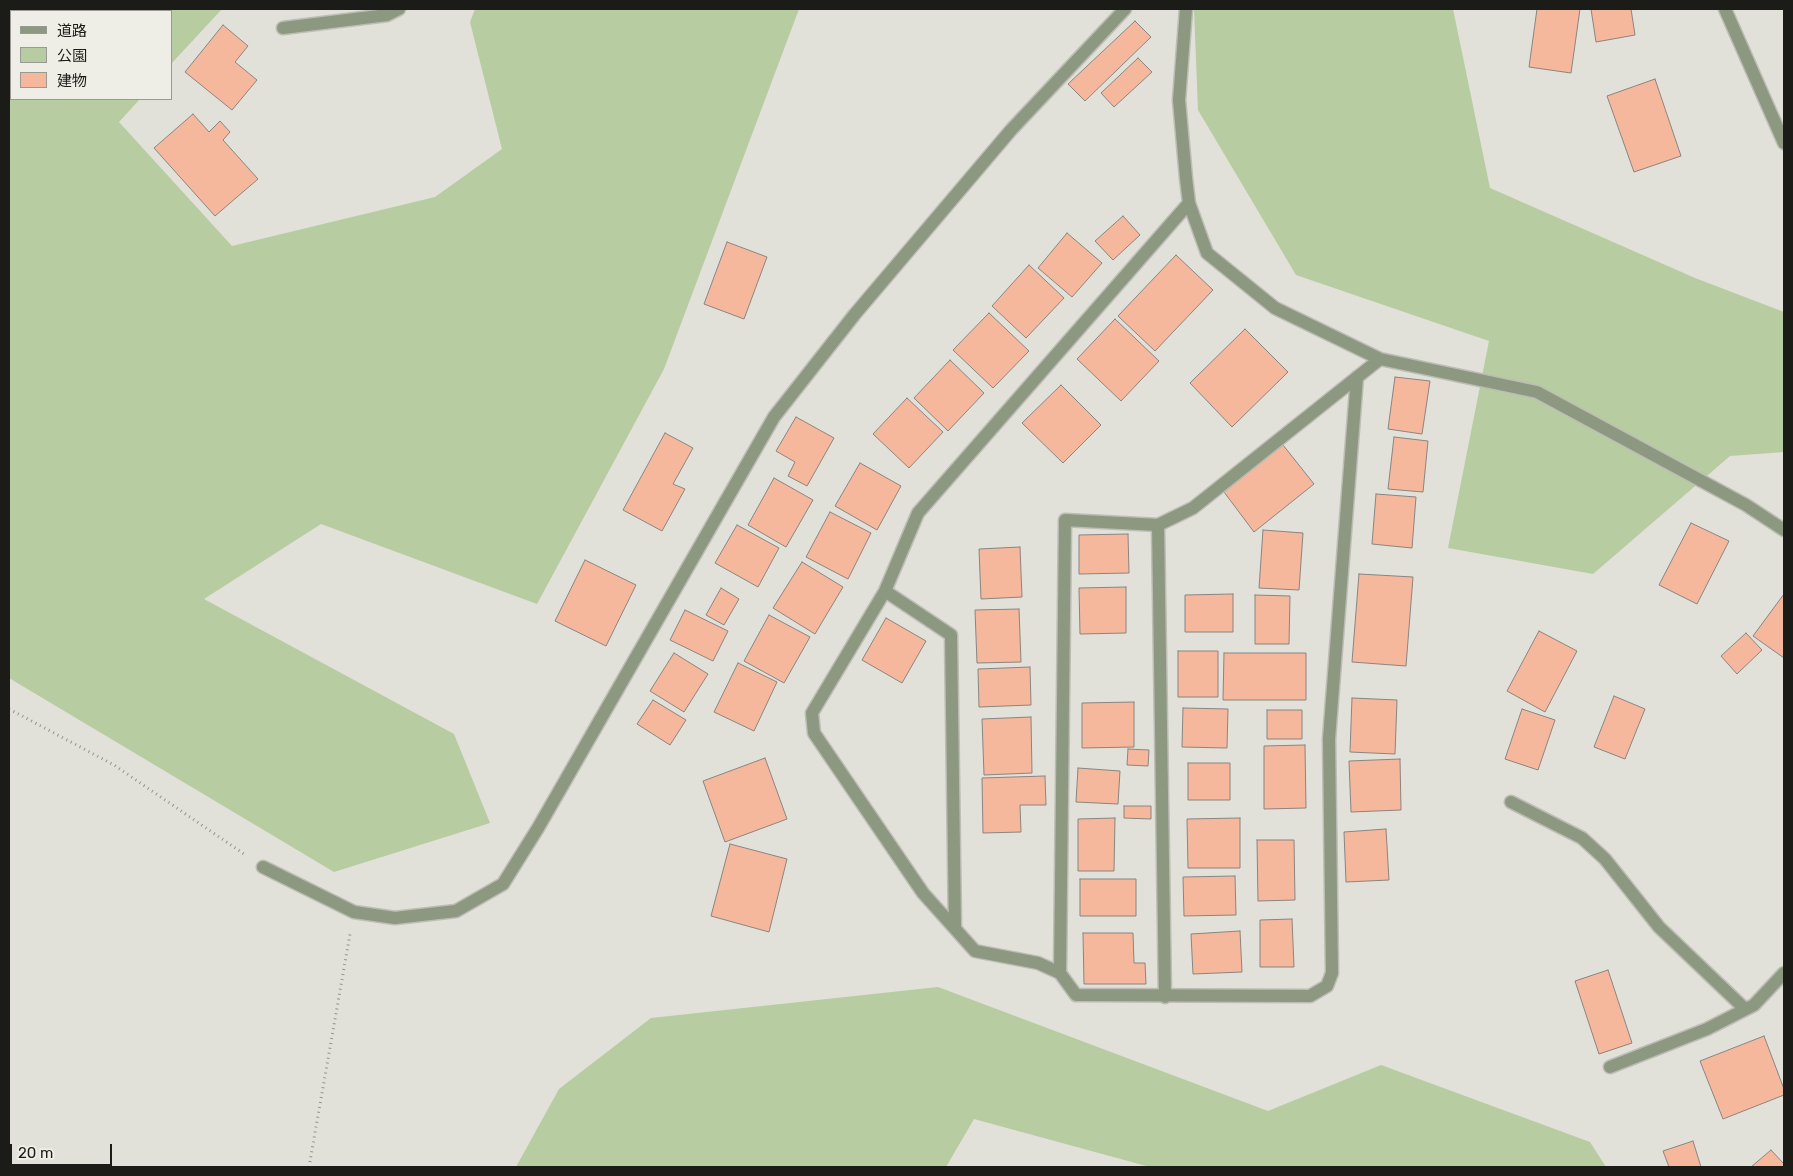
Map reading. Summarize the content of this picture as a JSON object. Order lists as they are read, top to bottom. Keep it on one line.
{"legend":["道路","公園","建物"],"scale_bar":"20 m"}
